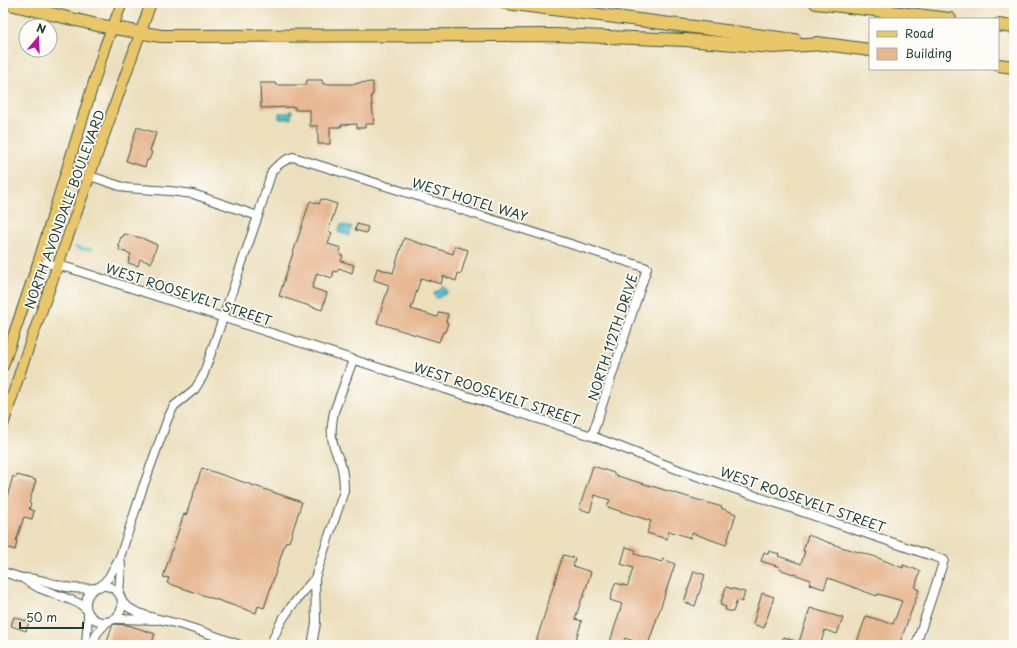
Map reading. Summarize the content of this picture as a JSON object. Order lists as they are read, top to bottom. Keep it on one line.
{"streets":{"main road":["NORTH AVONDALE BOULEVARD"],"street":["WEST HOTEL WAY","WEST ROOSEVELT STREET","NORTH 112TH DRIVE"]},"crossings":[["WEST HOTEL WAY","NORTH 112TH DRIVE"],["NORTH AVONDALE BOULEVARD","WEST ROOSEVELT STREET"],["WEST ROOSEVELT STREET","NORTH 112TH DRIVE"]],"legend":["Road","Building"],"scale_bar":"50 m","north":"top"}
